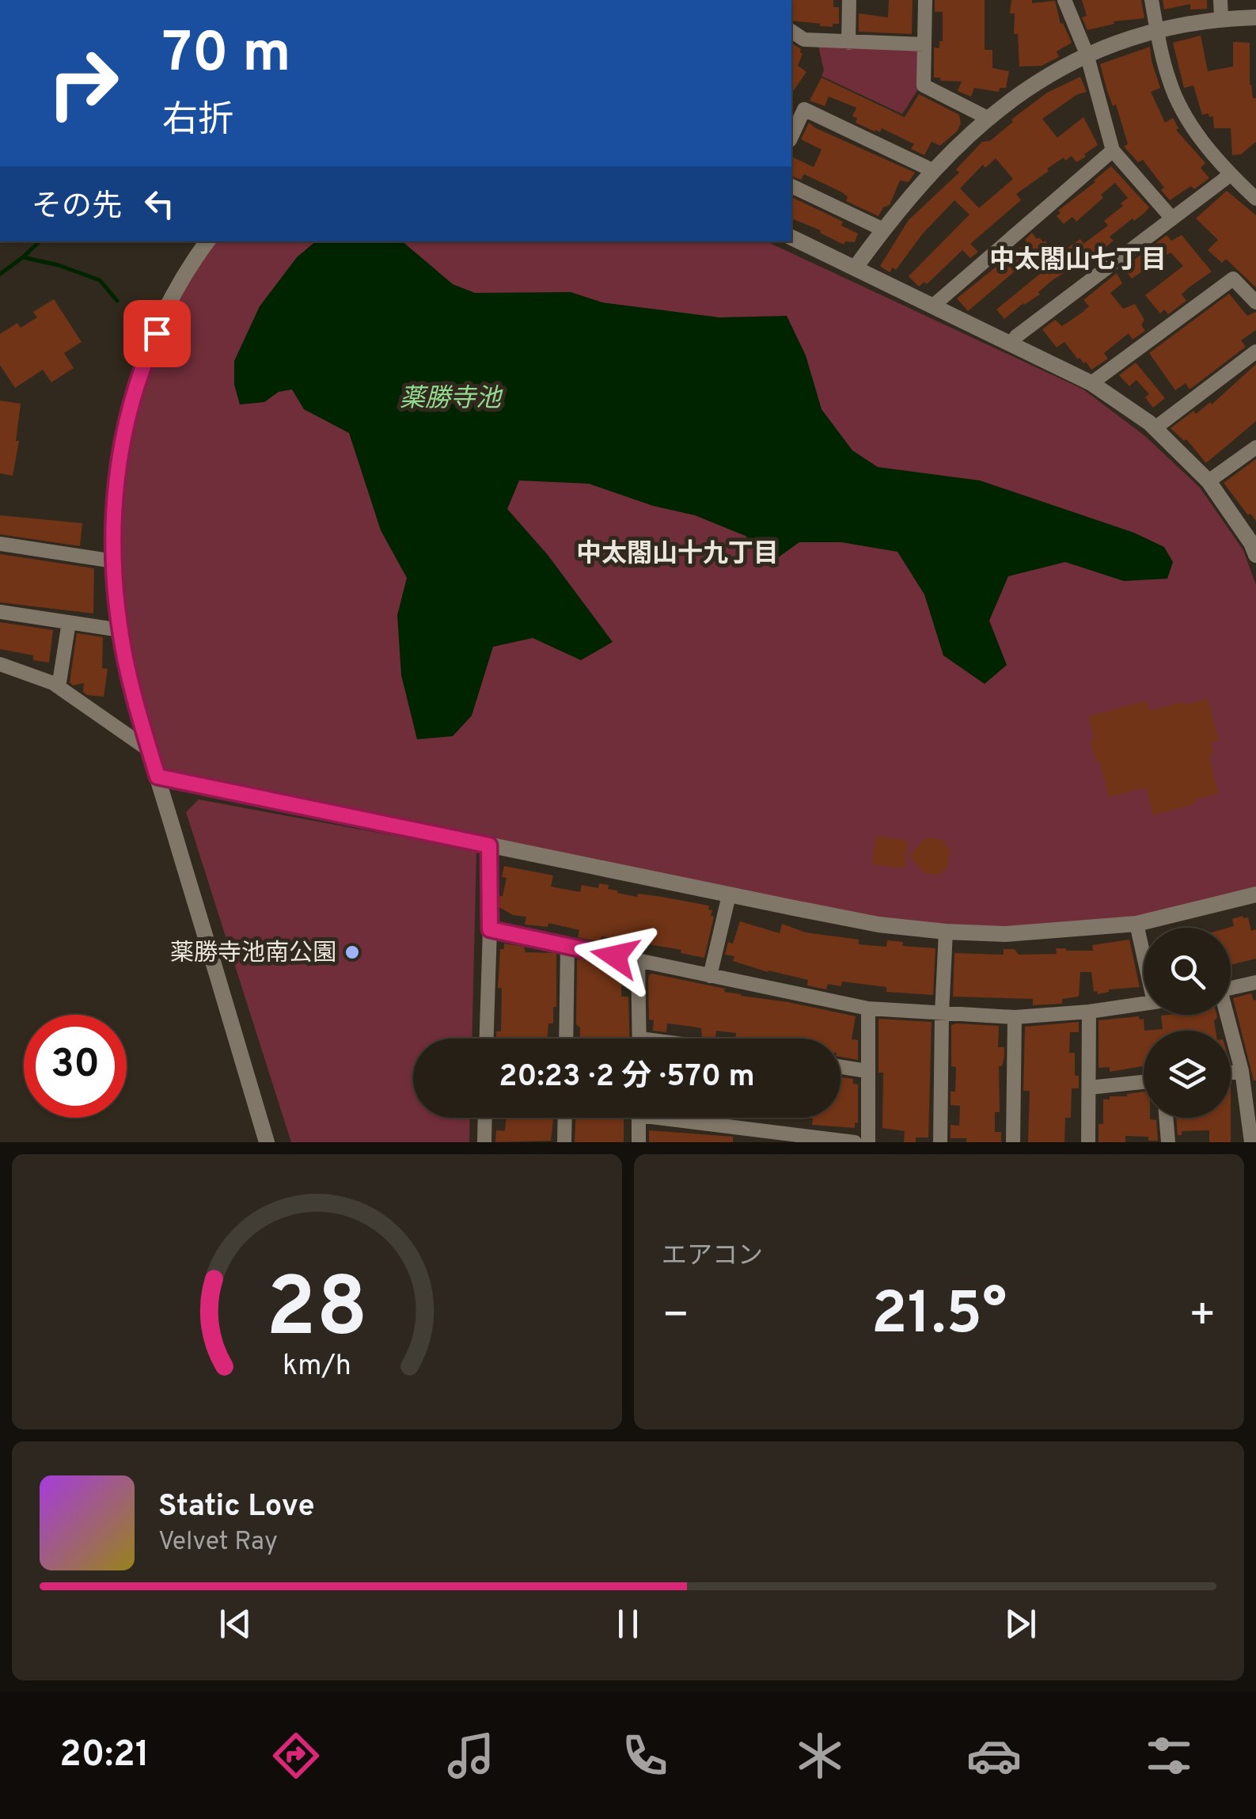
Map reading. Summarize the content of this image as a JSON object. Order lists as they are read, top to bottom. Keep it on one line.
{"districts":["中太閤山七丁目","中太閤山十九丁目"],"water":["薬勝寺池"],"places":["薬勝寺池南公園"],"page":{"turn":["70 m","右折"],"then":"その先","limit":"30","trip":"20:23 · 2 分 · 570 m","tile":"エアコン","heat":["−","21.5°","+"],"song":["Static Love","Velvet Ray"],"tabs":"20:21","gauge":["28","km/h"]}}
